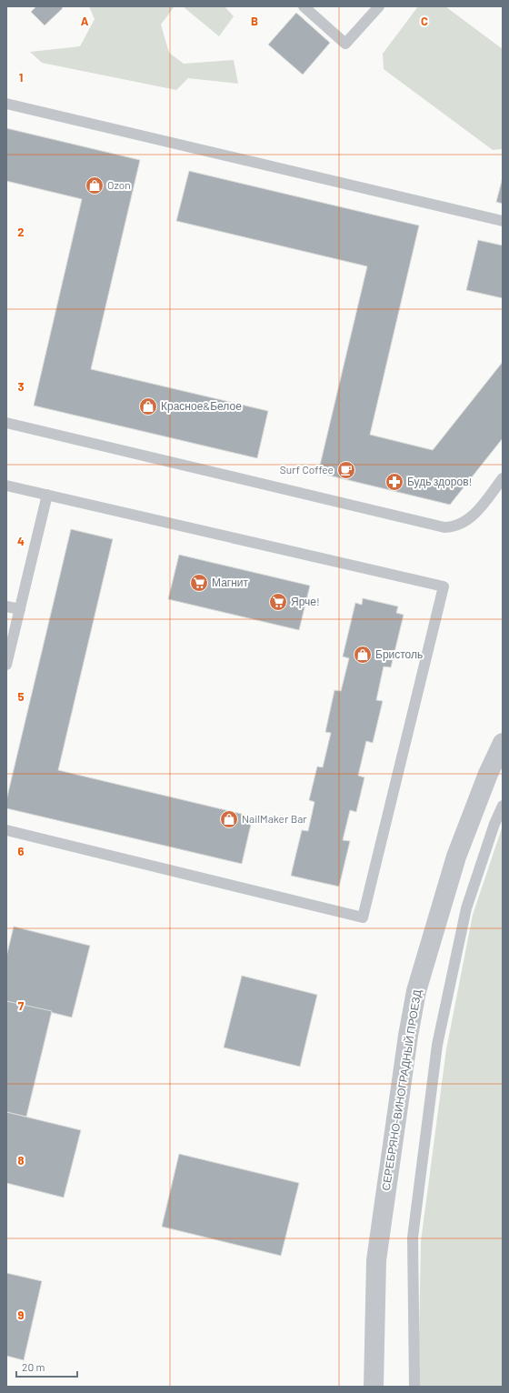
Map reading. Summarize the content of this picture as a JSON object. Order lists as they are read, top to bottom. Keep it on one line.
{"streets":{"street":["СЕРЕБРЯНО-ВИНОГРАДНЫЙ ПРОЕЗД"]},"places":{"shop":["Ozon","Красное&Белое","Бристоль","NailMaker Bar"],"cafe":["Surf Coffee"],"pharmacy":["Будь здоров!"],"supermarket":["Магнит","Ярче!"]},"scale_bar":"20 m","grid":{"columns":["A","B","C"],"rows":["1","2","3","4","5","6","7","8","9"]}}
